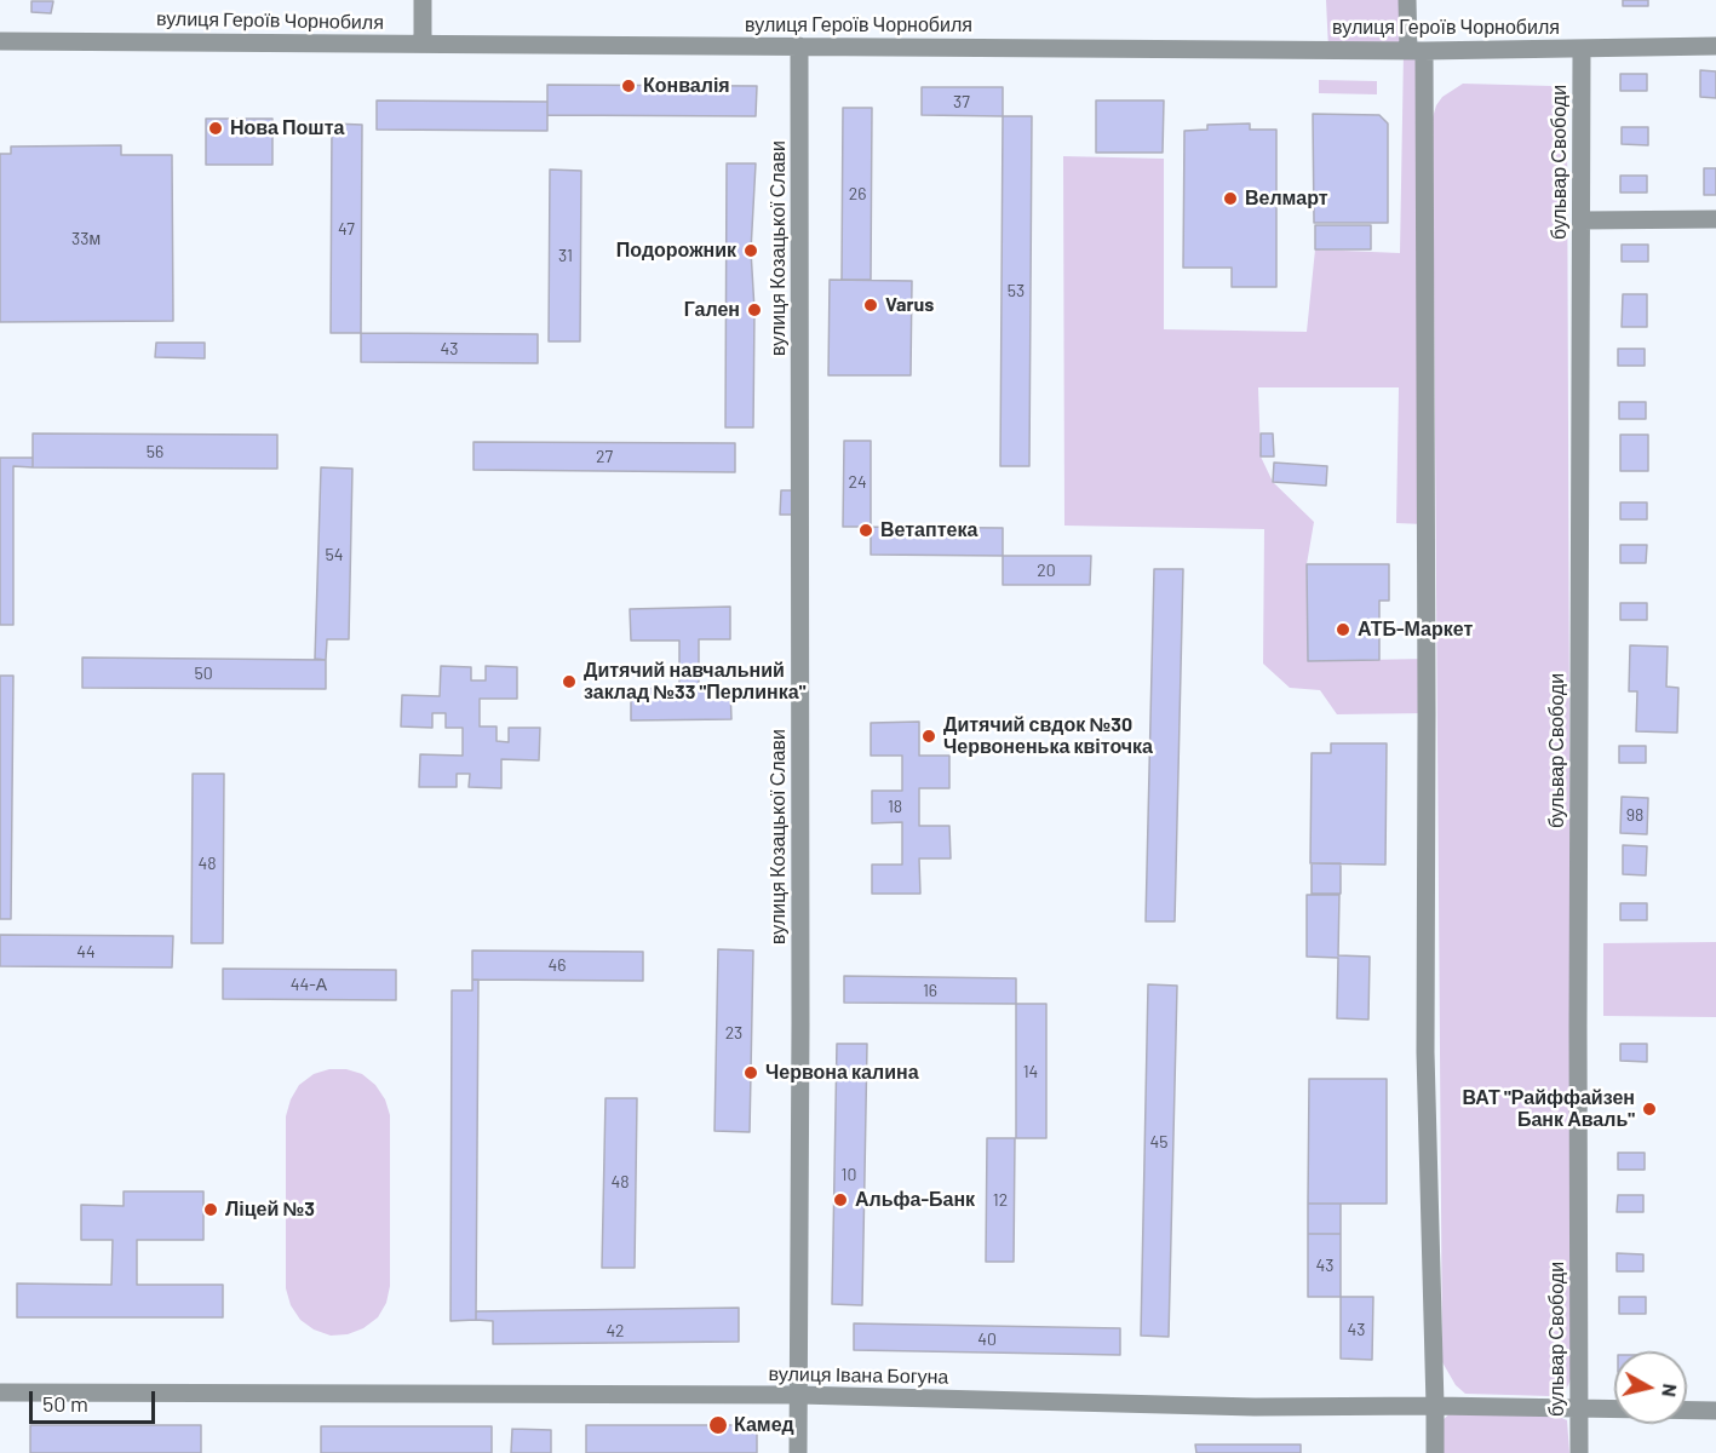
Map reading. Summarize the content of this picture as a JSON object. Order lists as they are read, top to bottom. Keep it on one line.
{"streets":{"street":["вулиця Героїв Чорнобиля","бульвар Свободи","вулиця Козацької Слави","вулиця Івана Богуна"]},"crossings":[["вулиця Героїв Чорнобиля","бульвар Свободи"],["вулиця Героїв Чорнобиля","вулиця Козацької Слави"],["бульвар Свободи","вулиця Івана Богуна"],["вулиця Козацької Слави","вулиця Івана Богуна"]],"places":["Конвалія","Нова Пошта","Велмарт","Подорожник","Varus","Гален","Ветаптека","АТБ-Маркет","Дитячий навчальний заклад №33 \"Перлинка\"","Дитячий свдок №30 Червоненька квіточка","Червона калина","ВАТ \"Райффайзен Банк Аваль\"","Альфа-Банк","Ліцей №3","Камед"],"house_numbers":["37","26","47","33м","31","53","43","56","27","24","54","20","50","18","98","48","44","46","44-А","16","23","14","45","10","48","12","43","43","42","40"],"scale_bar":"50 m","north":"right"}
